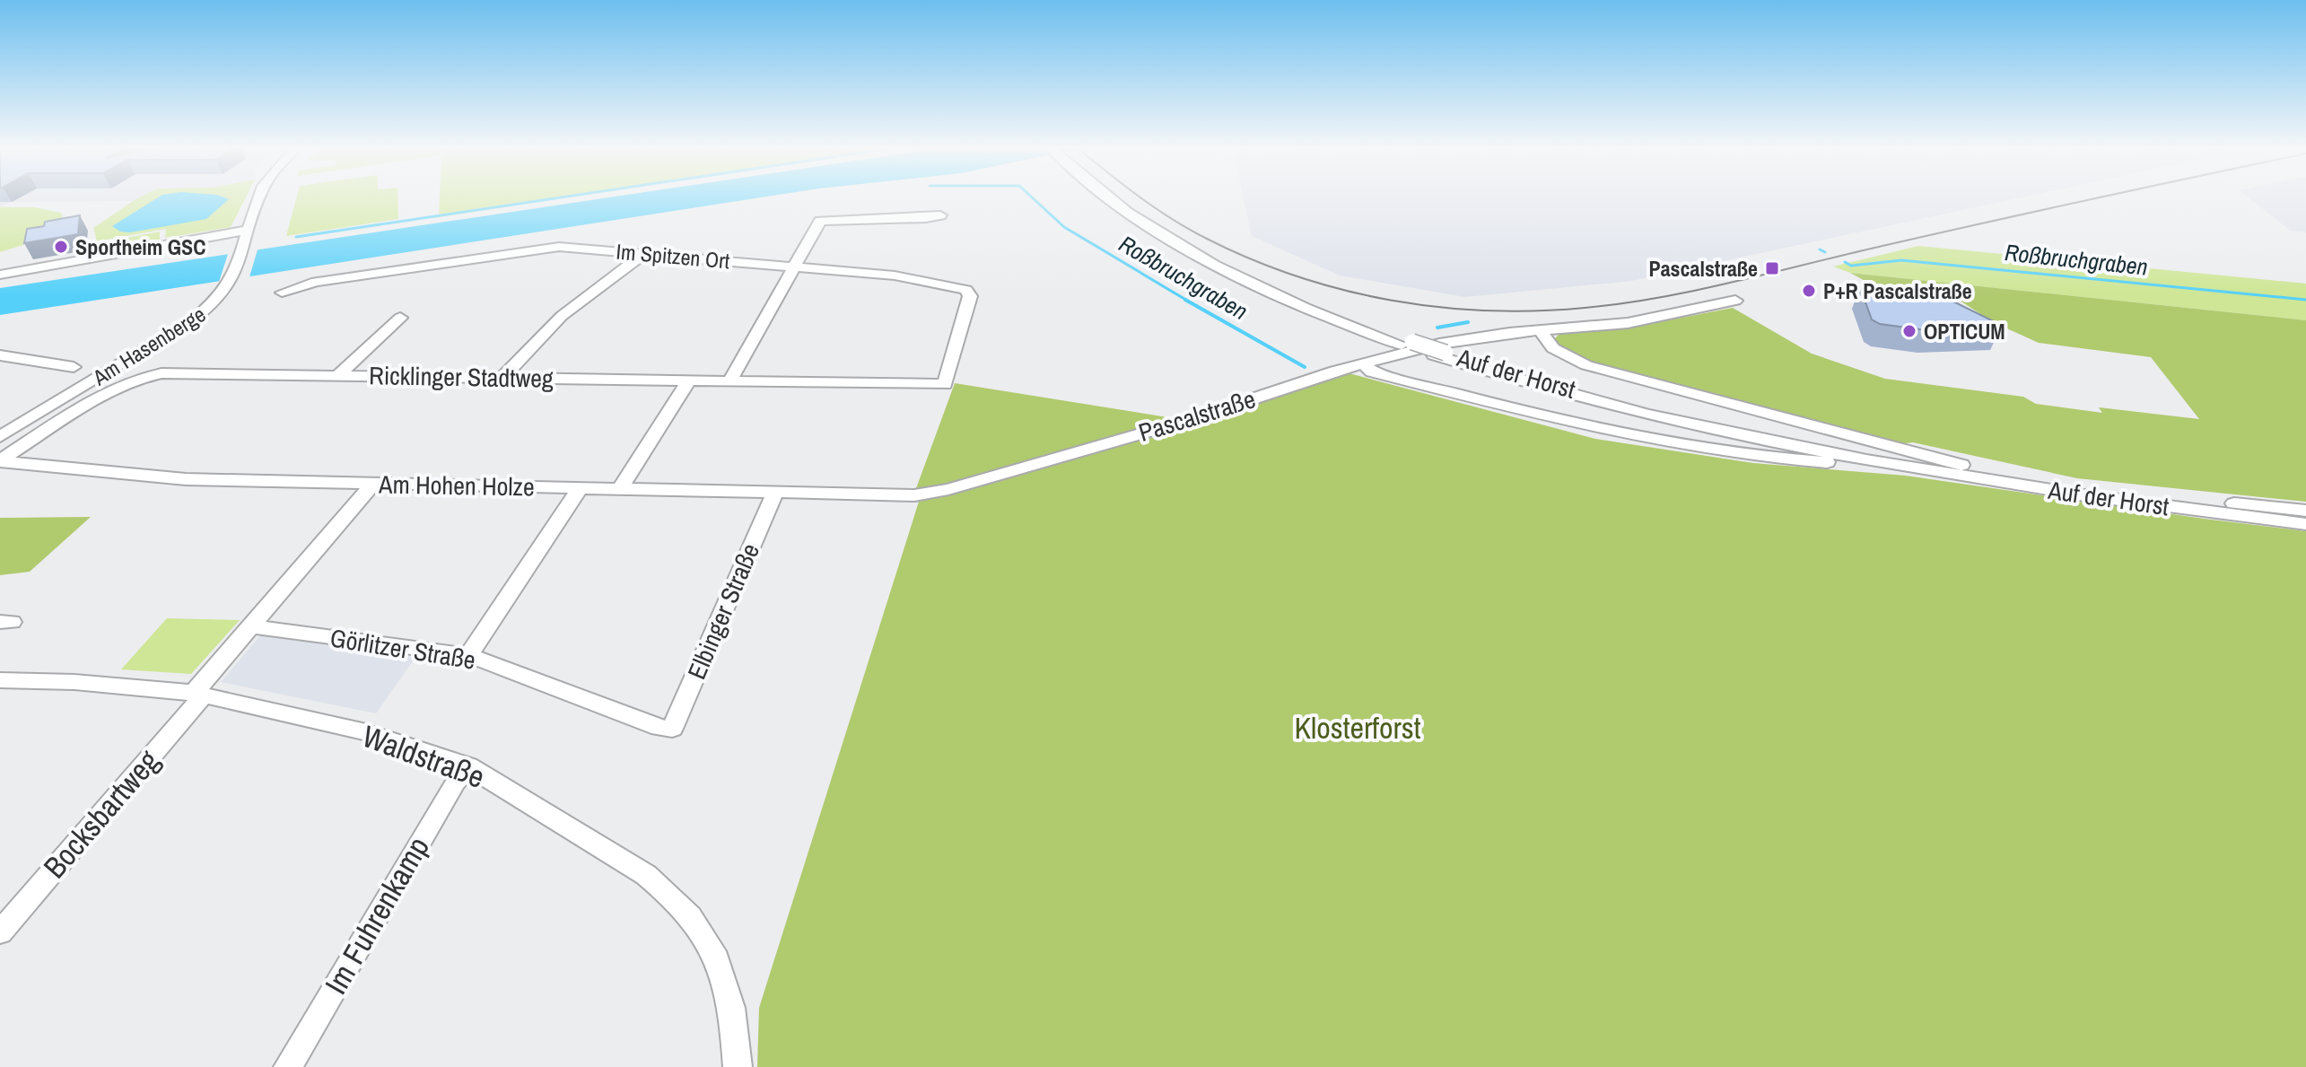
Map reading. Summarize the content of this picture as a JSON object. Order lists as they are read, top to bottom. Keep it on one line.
{"streets":{"street":["Im Spitzen Ort","Am Hasenberge","Auf der Horst","Ricklinger Stadtweg","Pascalstraße","Am Hohen Holze","Elbinger Straße","Görlitzer Straße","Waldstraße","Bocksbartweg","Im Fuhrenkamp"]},"crossings":[["Im Spitzen Ort","Ricklinger Stadtweg"],["Auf der Horst","Pascalstraße"],["Ricklinger Stadtweg","Am Hohen Holze"],["Pascalstraße","Am Hohen Holze"],["Am Hohen Holze","Elbinger Straße"],["Am Hohen Holze","Bocksbartweg"],["Elbinger Straße","Görlitzer Straße"],["Görlitzer Straße","Bocksbartweg"],["Waldstraße","Bocksbartweg"],["Waldstraße","Im Fuhrenkamp"]],"water":["Roßbruchgraben"],"parks":["Klosterforst"],"places":{"other":["Sportheim GSC","P+R Pascalstraße","OPTICUM"],"transit":["Pascalstraße"]}}
